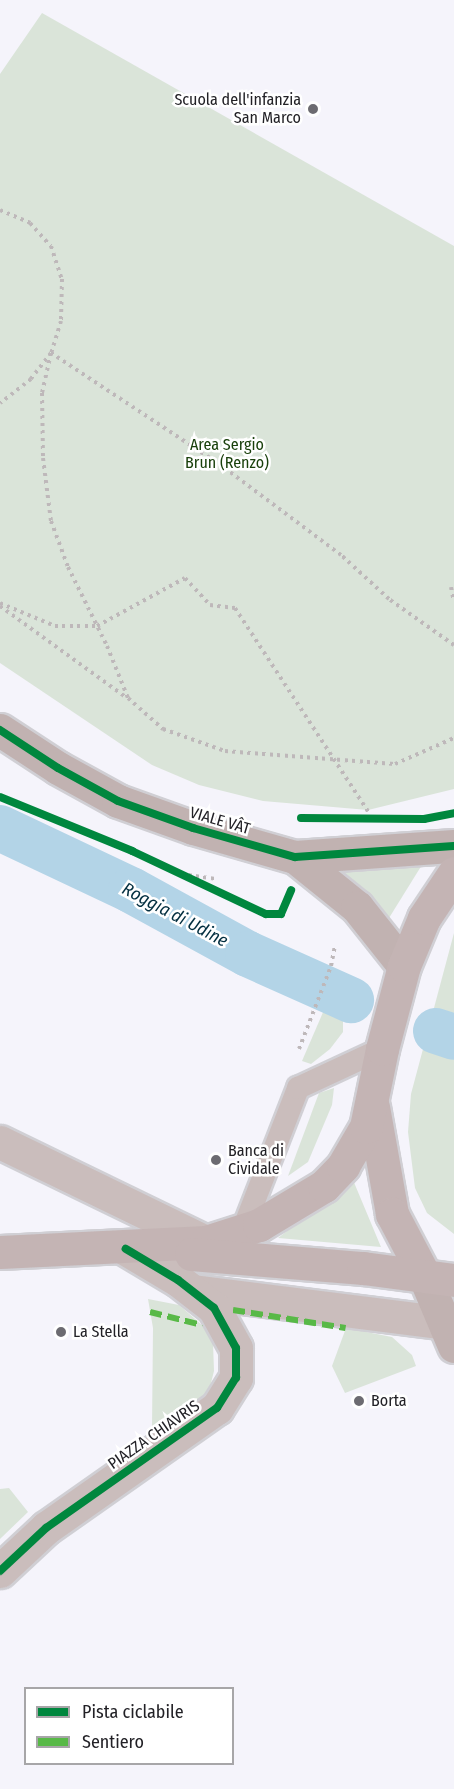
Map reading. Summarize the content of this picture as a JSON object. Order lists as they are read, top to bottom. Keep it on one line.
{"streets":{"main road":["VIALE VÂT"],"street":["PIAZZA CHIAVRIS"]},"water":["Roggia di Udine"],"parks":["Area Sergio Brun (Renzo)"],"places":["Scuola dell'infanzia San Marco","Banca di Cividale","La Stella","Borta"],"legend":["Pista ciclabile","Sentiero"]}
